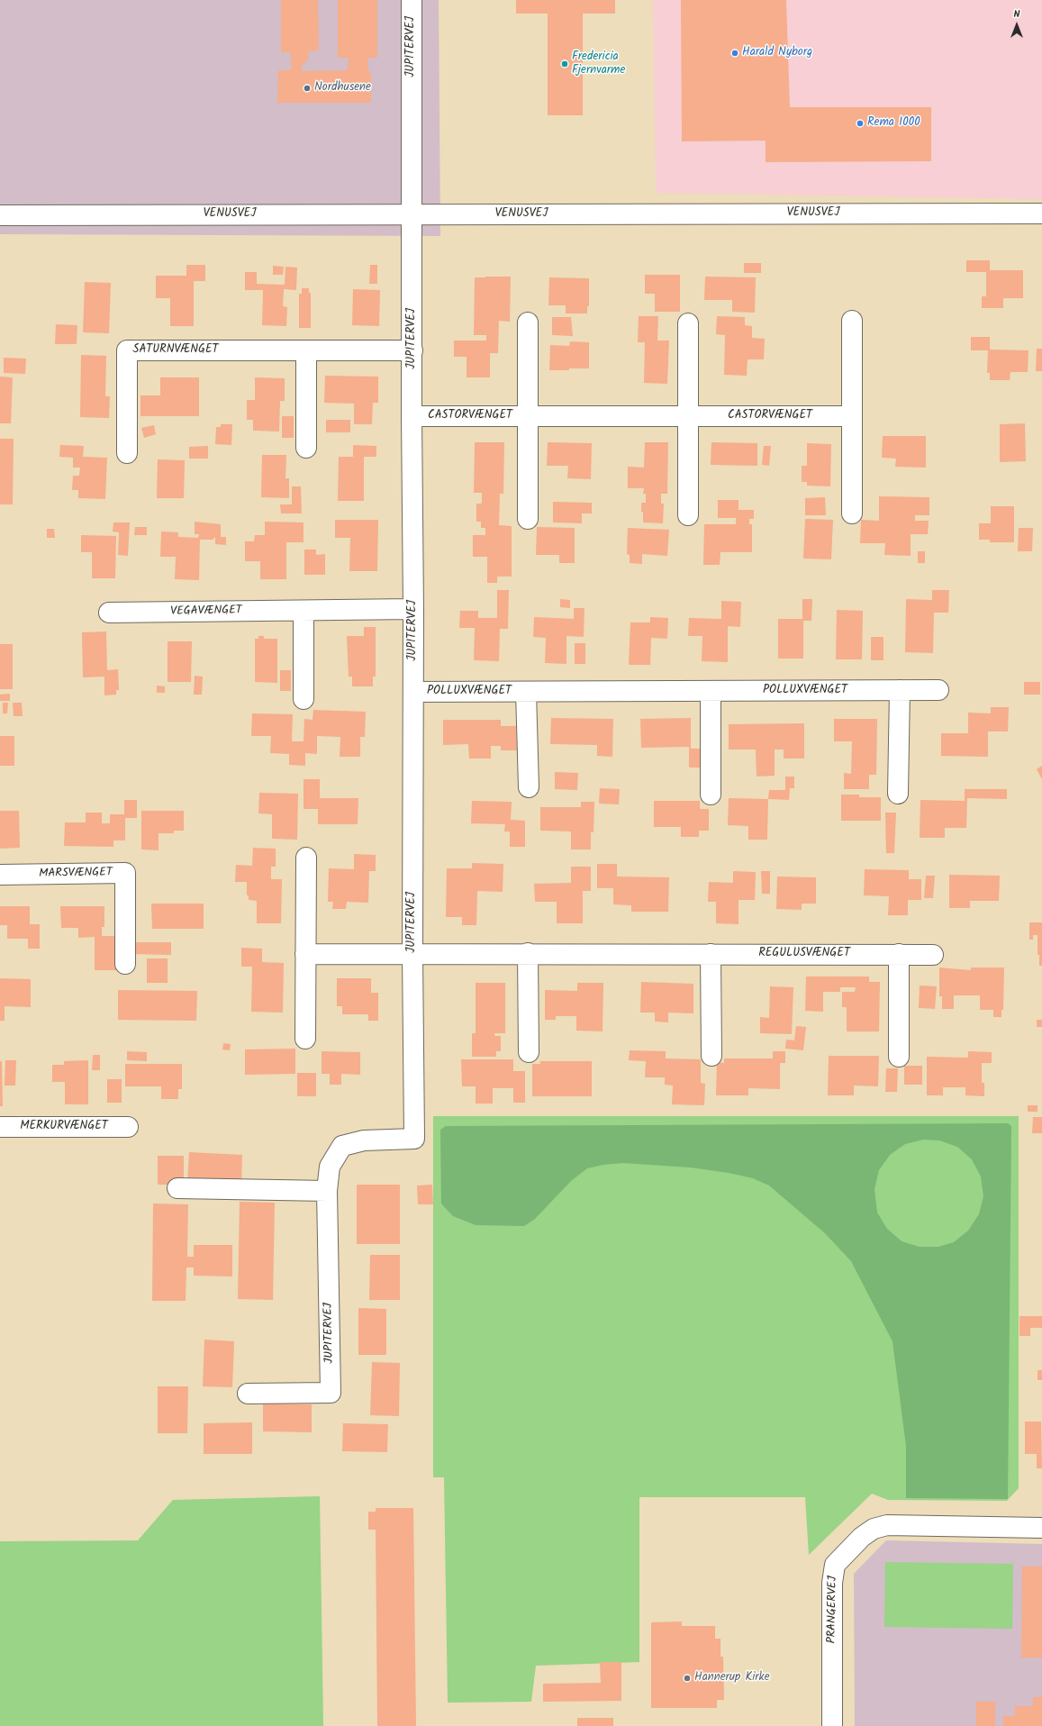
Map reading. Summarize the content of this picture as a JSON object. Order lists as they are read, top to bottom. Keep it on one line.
{"streets":{"street":["JUPITERVEJ","VENUSVEJ","SATURNVÆNGET","CASTORVÆNGET","VEGAVÆNGET","POLLUXVÆNGET","MARSVÆNGET","REGULUSVÆNGET","MERKURVÆNGET","PRANGERVEJ"]},"crossings":[["JUPITERVEJ","VENUSVEJ"],["JUPITERVEJ","SATURNVÆNGET"],["JUPITERVEJ","CASTORVÆNGET"],["JUPITERVEJ","VEGAVÆNGET"],["JUPITERVEJ","POLLUXVÆNGET"],["JUPITERVEJ","REGULUSVÆNGET"]],"places":["Harald Nyborg","Fredericia Fjernvarme","Nordhusene","Rema 1000","Hannerup Kirke"],"north":"top"}
